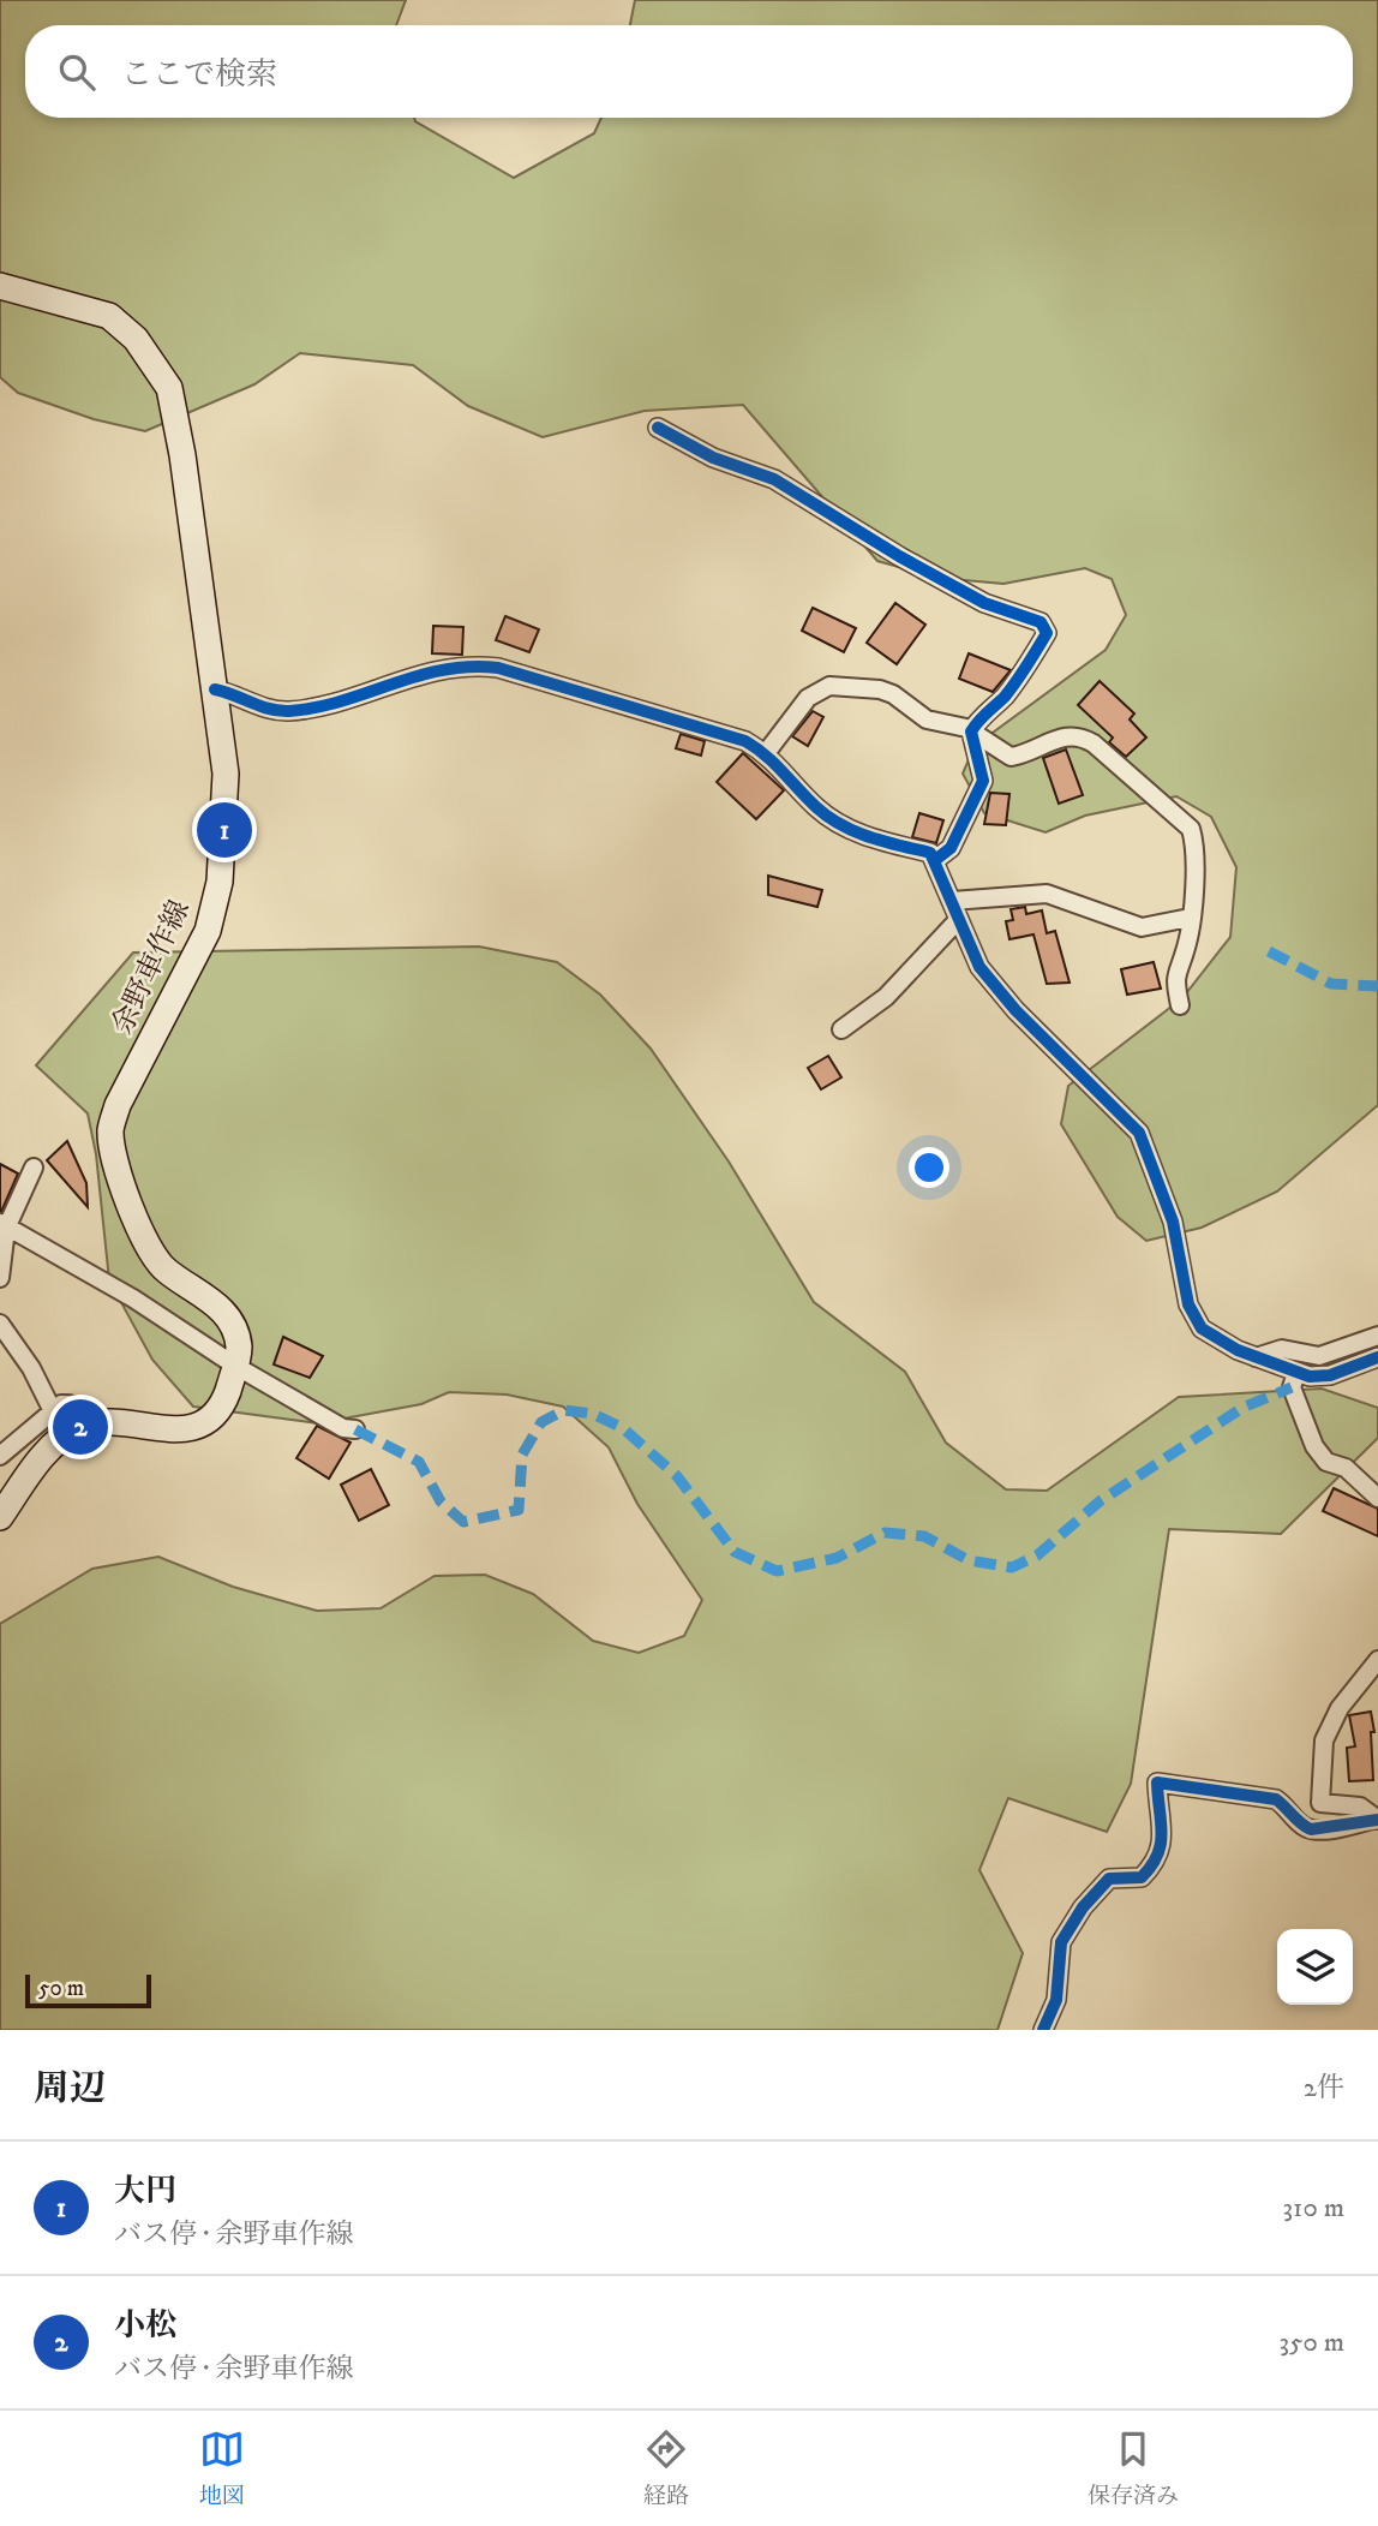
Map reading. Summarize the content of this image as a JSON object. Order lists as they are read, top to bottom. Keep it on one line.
{"streets":{"main road":["余野車作線"]},"scale_bar":"50 m","page":{"search":"ここで検索","pins":["1","2"],"scale":"50 m","heading":["周辺","2件"],"list":[{"mark":"1","name":"大円","note":"バス停 · 余野車作線","value":"310 m"},{"mark":"2","name":"小松","note":"バス停 · 余野車作線","value":"350 m"}],"nav":["地図","経路","保存済み"]}}
